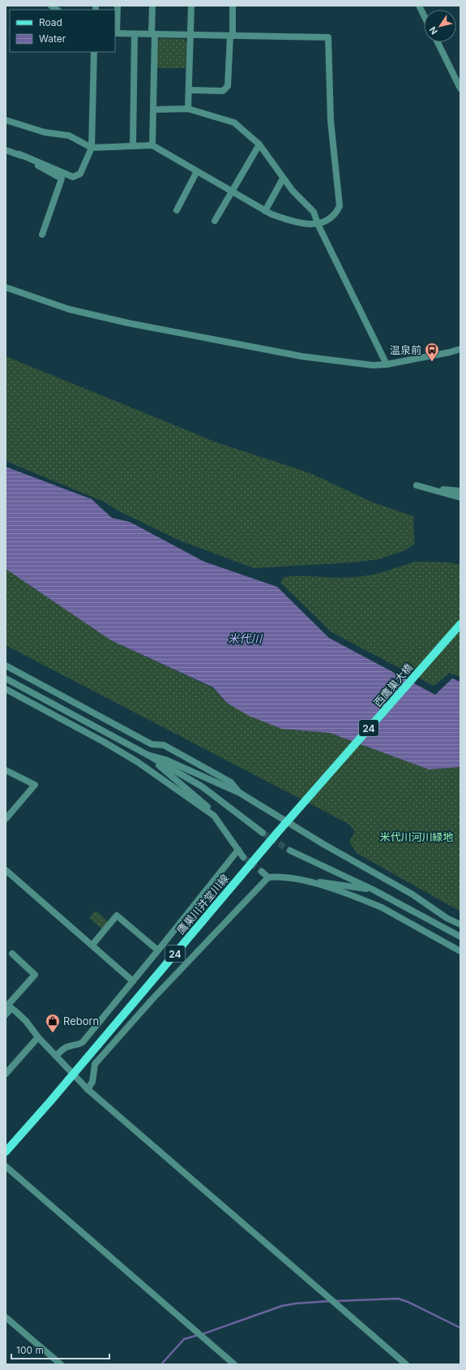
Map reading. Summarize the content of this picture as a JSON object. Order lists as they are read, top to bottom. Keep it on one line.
{"streets":{"main road":["西鷹巣大橋","24","鷹巣川井堂川線"]},"crossings":[["西鷹巣大橋","鷹巣川井堂川線"]],"water":["米代川"],"parks":["米代川河川緑地"],"places":{"bus stop":["温泉前"],"shop":["Reborn"]},"legend":["Road","Water"],"scale_bar":"100 m","north":"bottom left"}
